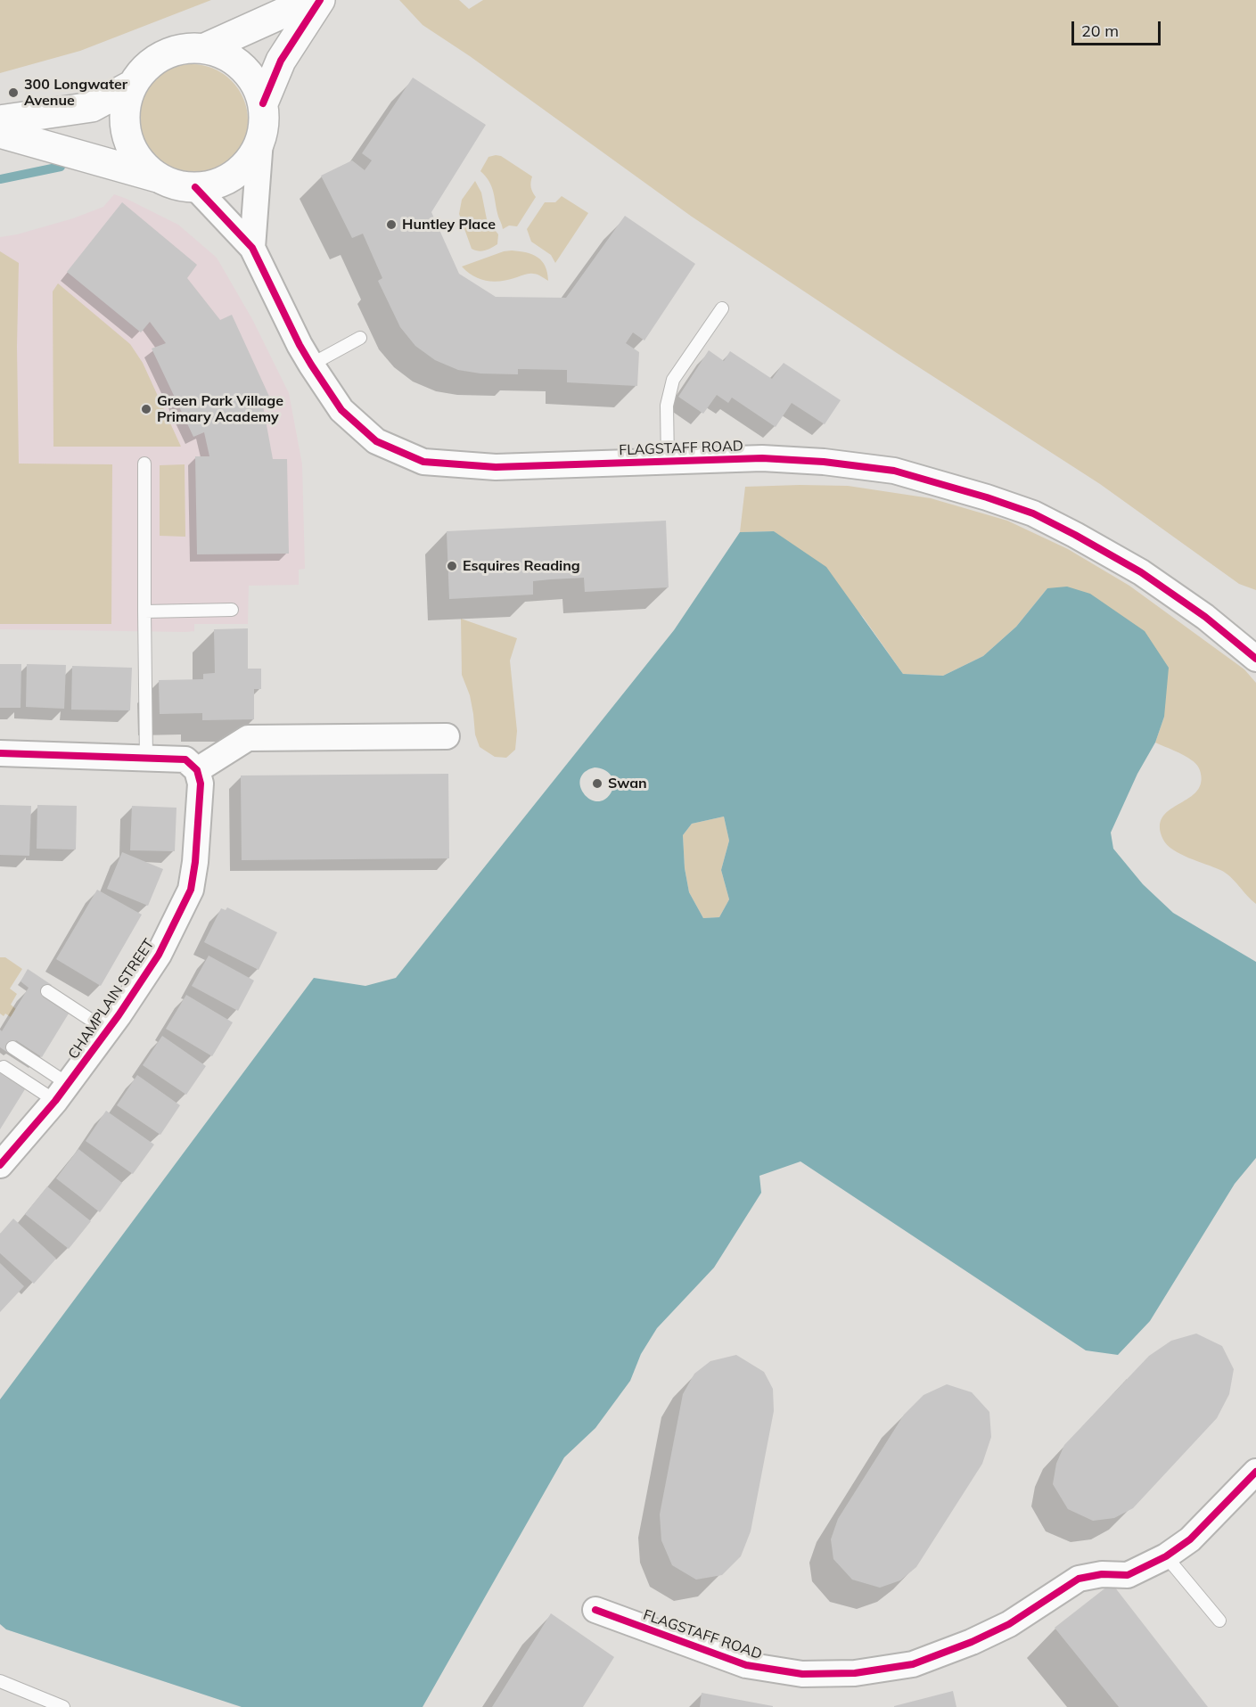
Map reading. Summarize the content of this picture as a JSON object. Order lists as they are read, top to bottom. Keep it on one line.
{"streets":{"street":["FLAGSTAFF ROAD","CHAMPLAIN STREET"]},"places":["300 Longwater Avenue","Huntley Place","Green Park Village Primary Academy","Esquires Reading","Swan"],"scale_bar":"20 m"}
